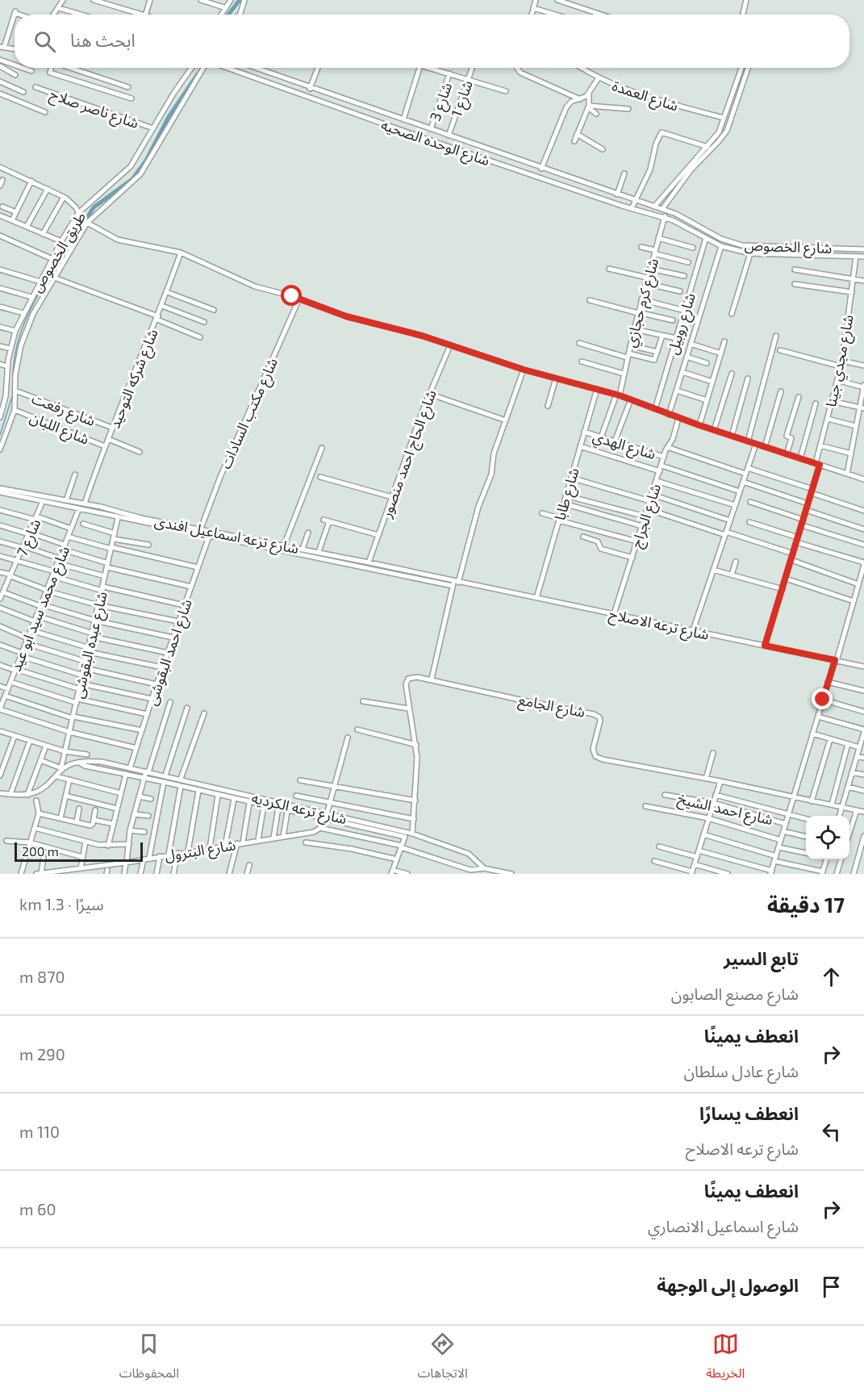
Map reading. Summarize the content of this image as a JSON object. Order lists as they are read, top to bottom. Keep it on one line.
{"streets":{"street":["شارع العمدة","شارع 1","شارع 3","شارع ناصر صلاح","شارع الوحده الصحيه","شارع الخصوص","طريق الخصوص","شارع كرم حجازي","شارع روبيل","شارع مجدي جينا","شارع شركه التوحيد","شارع رفعت","شارع مكتب السادات","شارع اللبان","شارع الهدي","شارع الحاج احمد منصور","شارع طابا","شارع الجراج","شارع ترعه اسماعيل افندى","شارع 7","شارع محمد سيد ابو عيد","شارع ترعه الاصلاح","شارع عبده البقوشى","شارع احمد البقوشى","شارع الجامع","شارع ترعه الكرديه","شارع احمد الشيخ","شارع البترول"]},"crossings":[["شارع 1","شارع الوحده الصحيه"],["شارع 3","شارع الوحده الصحيه"],["شارع ناصر صلاح","طريق الخصوص"],["شارع الوحده الصحيه","شارع الخصوص"],["شارع الوحده الصحيه","شارع كرم حجازي"],["شارع الخصوص","شارع كرم حجازي"],["شارع الخصوص","شارع روبيل"],["شارع الخصوص","شارع مجدي جينا"],["شارع كرم حجازي","شارع الهدي"],["شارع مجدي جينا","شارع ترعه الاصلاح"],["شارع شركه التوحيد","شارع رفعت"],["شارع شركه التوحيد","شارع اللبان"],["شارع شركه التوحيد","شارع ترعه اسماعيل افندى"],["شارع مكتب السادات","شارع ترعه اسماعيل افندى"],["شارع الهدي","شارع طابا"],["شارع الهدي","شارع الجراج"],["شارع الحاج احمد منصور","شارع ترعه اسماعيل افندى"],["شارع طابا","شارع ترعه الاصلاح"],["شارع الجراج","شارع ترعه الاصلاح"],["شارع ترعه اسماعيل افندى","شارع 7"],["شارع ترعه اسماعيل افندى","شارع محمد سيد ابو عيد"],["شارع ترعه اسماعيل افندى","شارع ترعه الاصلاح"],["شارع ترعه اسماعيل افندى","شارع عبده البقوشى"],["شارع ترعه اسماعيل افندى","شارع احمد البقوشى"],["شارع عبده البقوشى","شارع ترعه الكرديه"],["شارع احمد البقوشى","شارع ترعه الكرديه"],["شارع الجامع","شارع ترعه الكرديه"]],"scale_bar":"200 m","page":{"search":"ابحث هنا","scale":"200 m","heading":["17 دقيقة","سيرًا · 1.3 km"],"list":[["تابع السير","شارع مصنع الصابون","870 m"],["انعطف يمينًا","شارع عادل سلطان","290 m"],["انعطف يسارًا","شارع ترعه الاصلاح","110 m"],["انعطف يمينًا","شارع اسماعيل الانصاري","60 m"],"الوصول إلى الوجهة"],"nav":["الخريطة","الاتجاهات","المحفوظات"]}}
